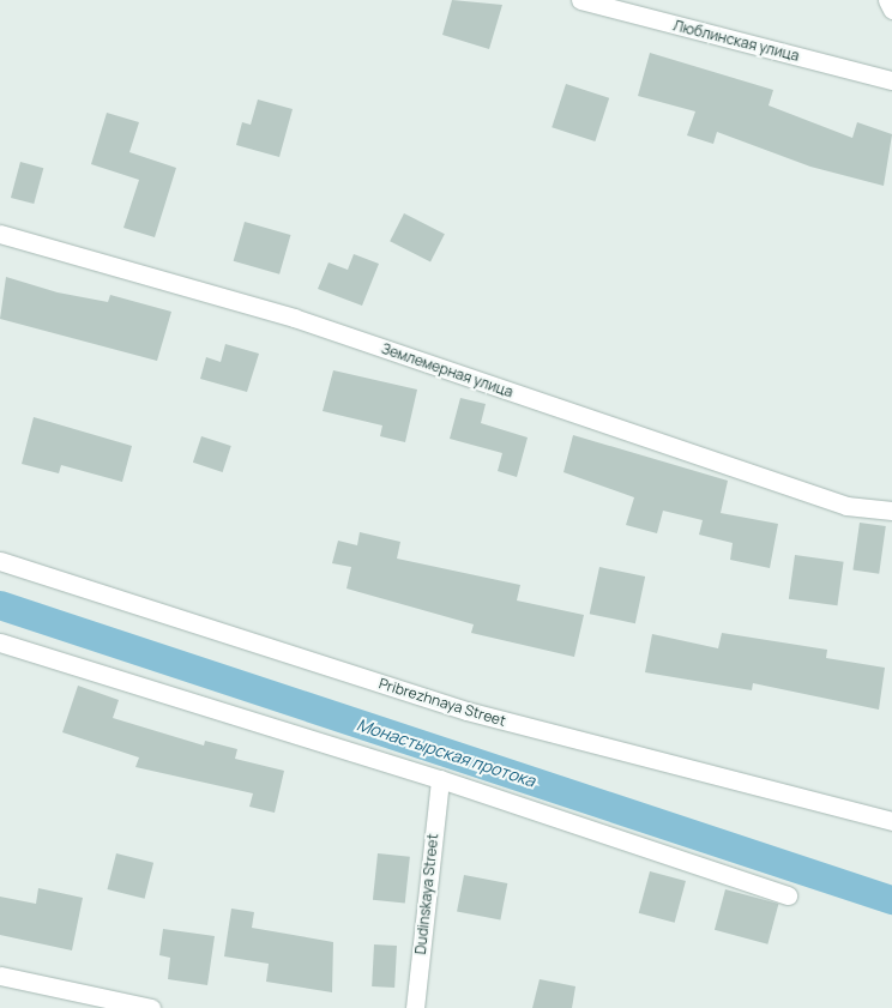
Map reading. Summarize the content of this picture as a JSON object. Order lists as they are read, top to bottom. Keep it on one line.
{"streets":{"street":["Люблинская улица","Землемерная улица","Pribrezhnaya Street","Dudinskaya Street"]},"water":["Монастырская протока"]}
